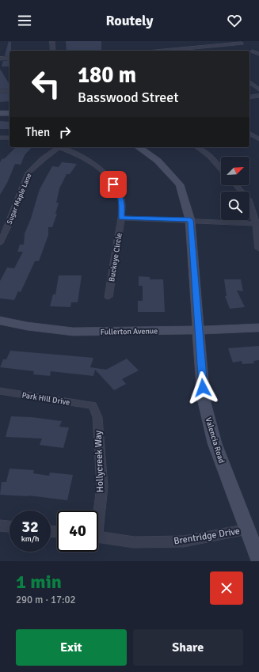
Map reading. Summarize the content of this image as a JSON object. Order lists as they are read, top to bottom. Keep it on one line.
{"streets":{"street":["Sugar Maple Lane","Buckeye Circle","Fullerton Avenue","Park Hill Drive","Valencia Road","Hollycreek Way","Brentridge Drive"]},"crossings":[["Fullerton Avenue","Valencia Road"],["Park Hill Drive","Hollycreek Way"],["Valencia Road","Brentridge Drive"]],"north":"top right","page":{"header":"Routely","turn":["180 m","Basswood Street"],"then":"Then","speed":"32 km/h","limit":"40","heading":["1 min","290 m · 17:02"],"buttons":["Exit","Share"]}}
